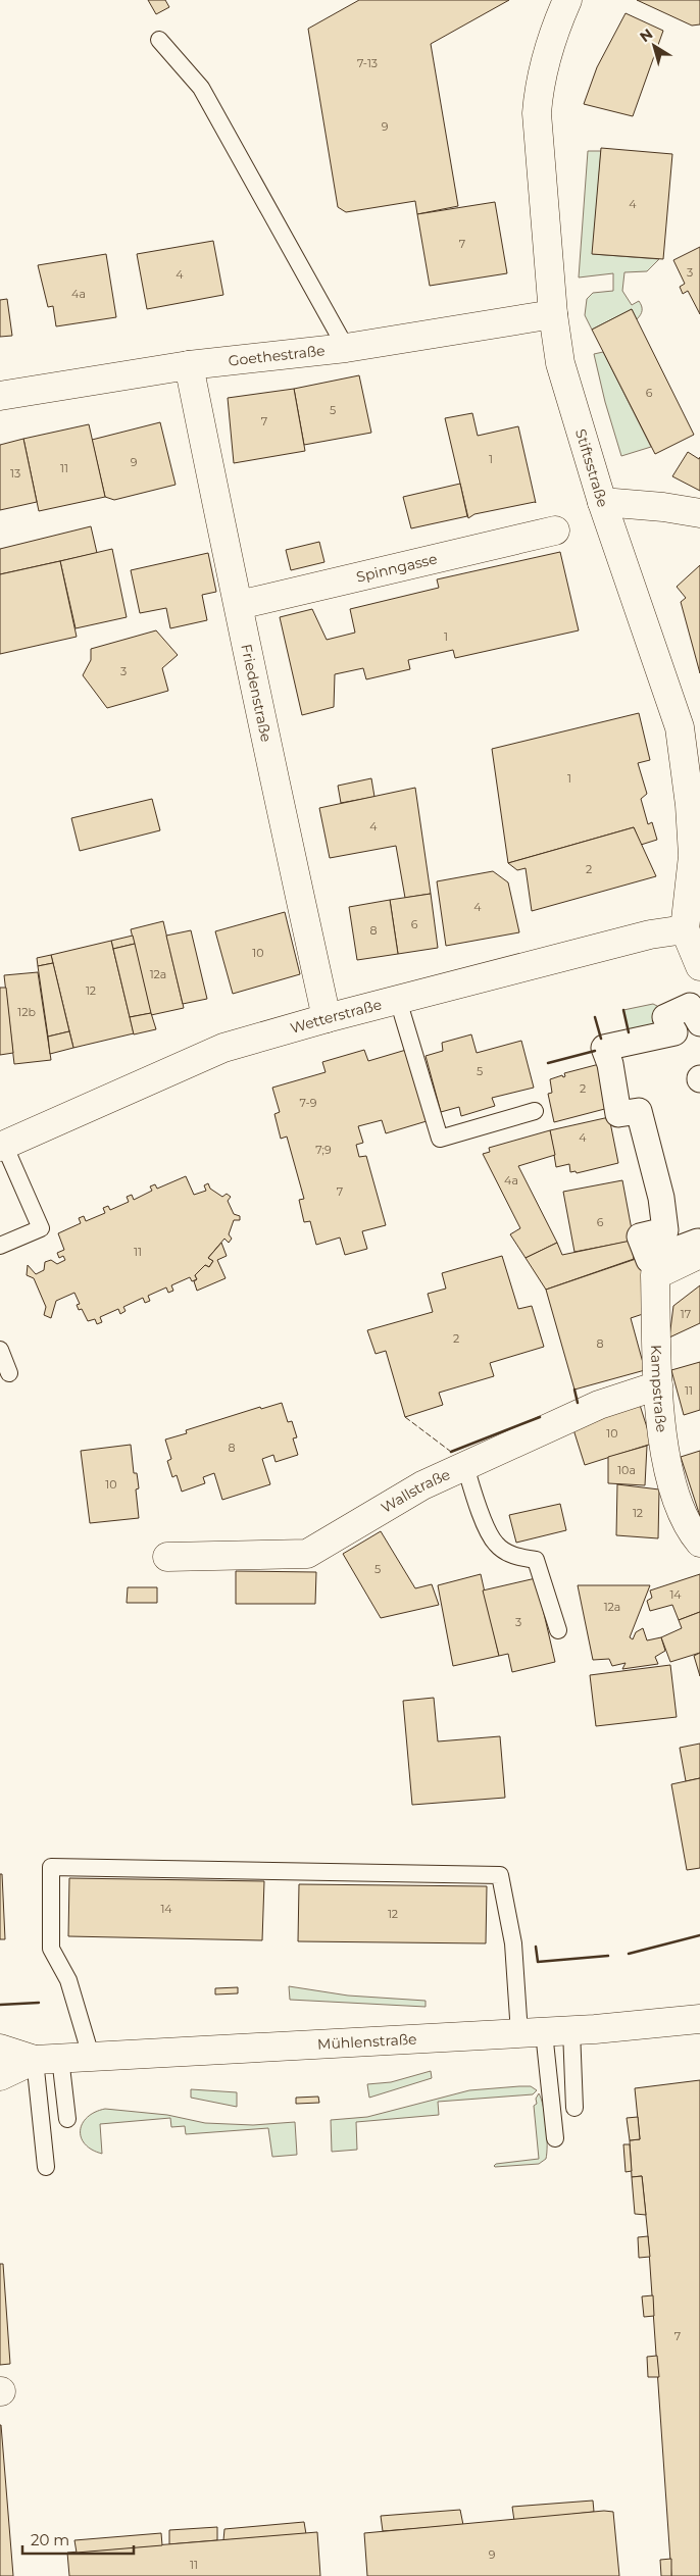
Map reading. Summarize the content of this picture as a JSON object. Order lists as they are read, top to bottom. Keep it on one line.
{"streets":{"street":["Goethestraße","Stiftsstraße","Spinngasse","Friedenstraße","Wetterstraße","Kampstraße","Wallstraße","Mühlenstraße"]},"crossings":[["Goethestraße","Stiftsstraße"],["Goethestraße","Friedenstraße"],["Stiftsstraße","Wetterstraße"],["Spinngasse","Friedenstraße"],["Friedenstraße","Wetterstraße"],["Kampstraße","Wallstraße"]],"house_numbers":["7-13","9","4","7","3","4","4a","6","5","7","1","9","11","13","1","3","1","4","2","4","6","8","10","12a","12","12b","5","2","7-9","4","7;9","4a","7","6","11","17","2","8","11","10","8","10a","10","12","5","14","12a","3","14","12","7","9","11"],"scale_bar":"20 m","north":"top left"}
